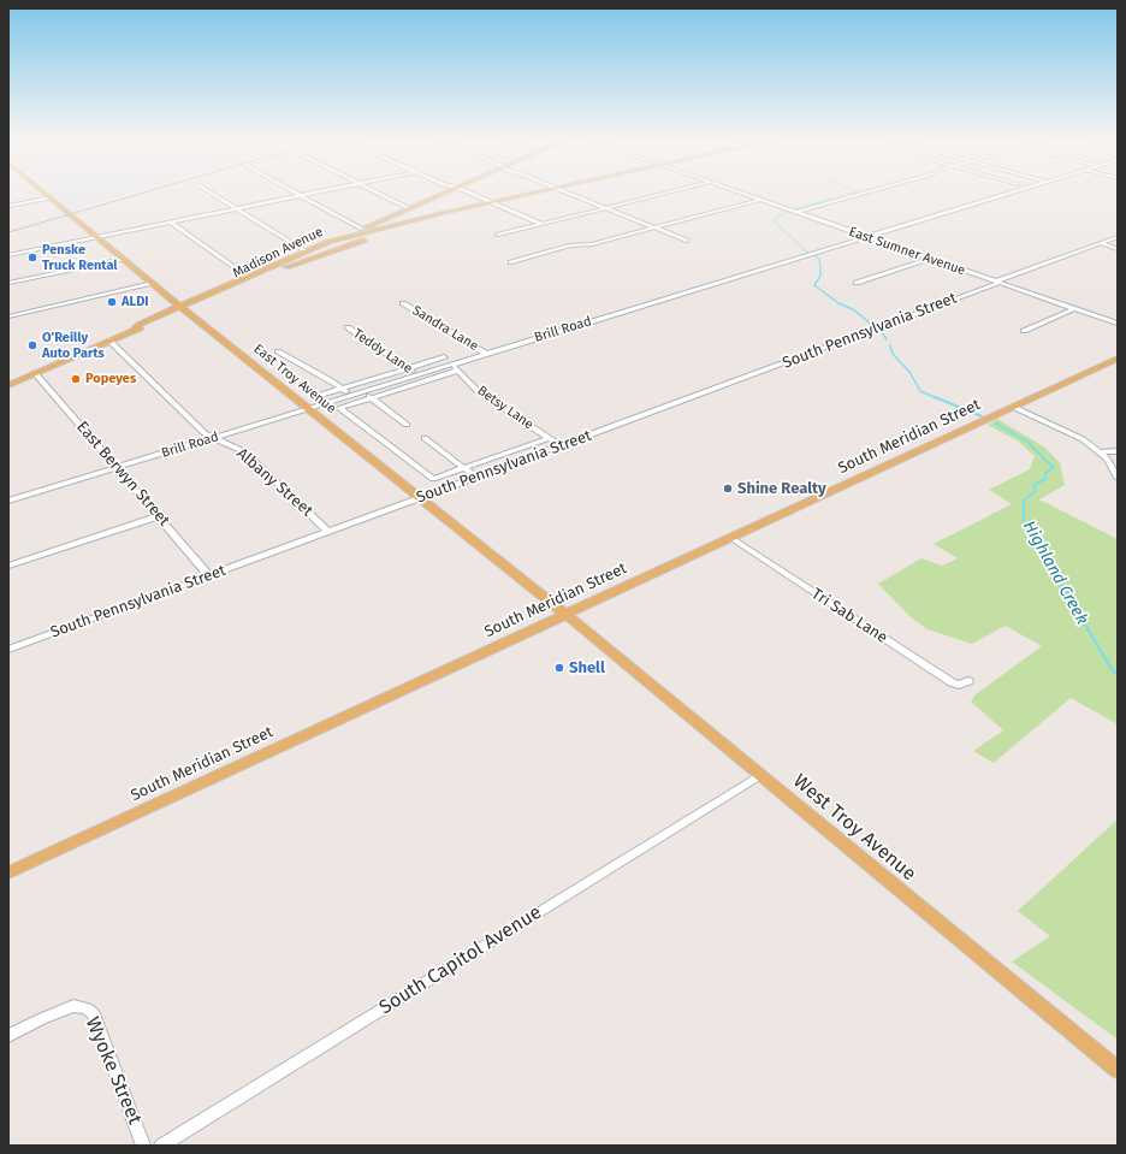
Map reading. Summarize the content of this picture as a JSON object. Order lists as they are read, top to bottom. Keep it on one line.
{"streets":{"main road":["Madison Avenue","East Troy Avenue","South Meridian Street","West Troy Avenue"],"street":["East Sumner Avenue","Sandra Lane","Brill Road","South Pennsylvania Street","Teddy Lane","Betsy Lane","East Berwyn Street","Albany Street","Tri Sab Lane","South Capitol Avenue","Wyoke Street"]},"crossings":[["East Sumner Avenue","Brill Road"],["East Sumner Avenue","South Pennsylvania Street"],["Madison Avenue","East Troy Avenue"],["Madison Avenue","East Berwyn Street"],["Madison Avenue","Albany Street"],["Sandra Lane","Brill Road"],["Brill Road","Teddy Lane"],["Brill Road","East Troy Avenue"],["Brill Road","Betsy Lane"],["Brill Road","East Berwyn Street"],["Brill Road","Albany Street"],["South Pennsylvania Street","East Troy Avenue"],["South Pennsylvania Street","Betsy Lane"],["South Pennsylvania Street","East Berwyn Street"],["South Pennsylvania Street","Albany Street"],["East Troy Avenue","South Meridian Street"],["East Troy Avenue","West Troy Avenue"],["South Meridian Street","Tri Sab Lane"],["South Meridian Street","West Troy Avenue"],["West Troy Avenue","South Capitol Avenue"]],"water":["Highland Creek"],"places":["Penske Truck Rental","ALDI","O'Reilly Auto Parts","Popeyes","Shine Realty","Shell"]}
